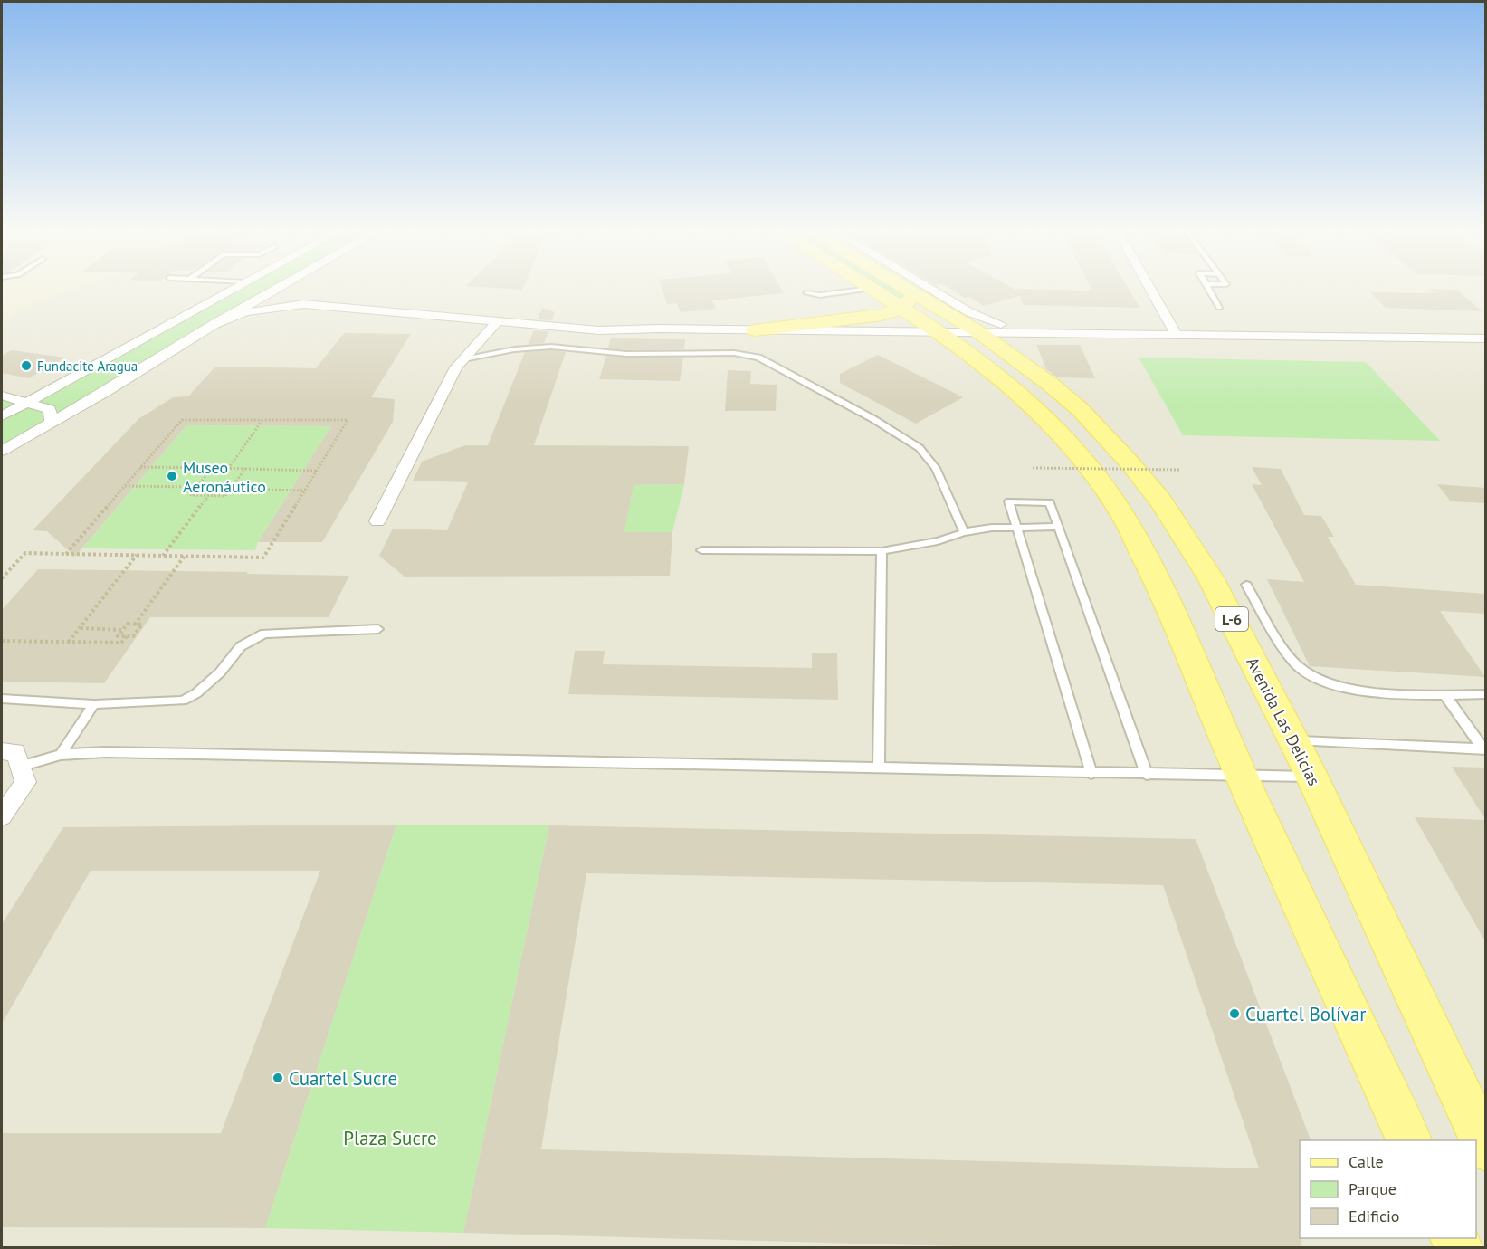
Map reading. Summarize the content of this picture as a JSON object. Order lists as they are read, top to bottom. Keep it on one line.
{"streets":{"main road":["L-6","Avenida Las Delicias"]},"parks":["Plaza Sucre"],"places":["Fundacite Aragua","Museo Aeronáutico","Cuartel Bolívar","Cuartel Sucre"],"legend":["Calle","Parque","Edificio"]}
